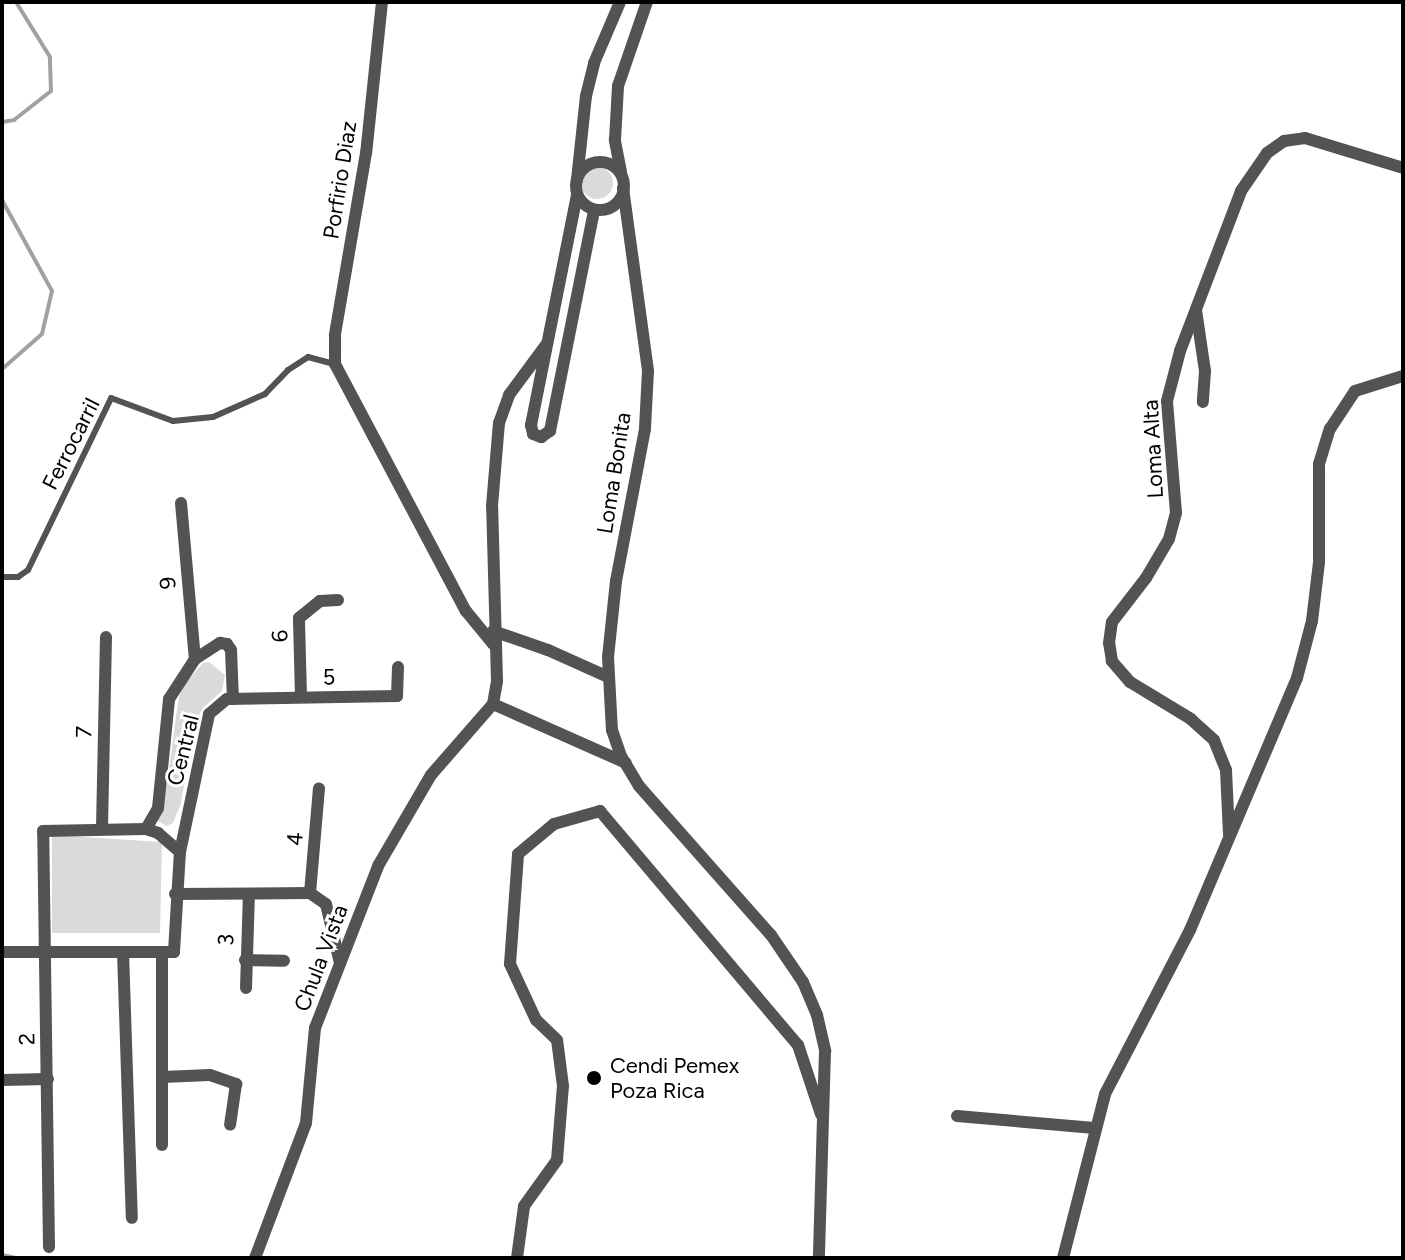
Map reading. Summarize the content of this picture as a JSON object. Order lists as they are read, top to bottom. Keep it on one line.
{"streets":{"street":["Porfirio Diaz","Loma Alta","Loma Bonita","9","6","5","7","Central","4","3","Chula Vista","2"],"lane":["Ferrocarril"]},"crossings":[["Porfirio Diaz","Ferrocarril"],["9","Central"],["6","5"],["5","Central"],["7","2"]],"places":["Cendi Pemex Poza Rica"]}
